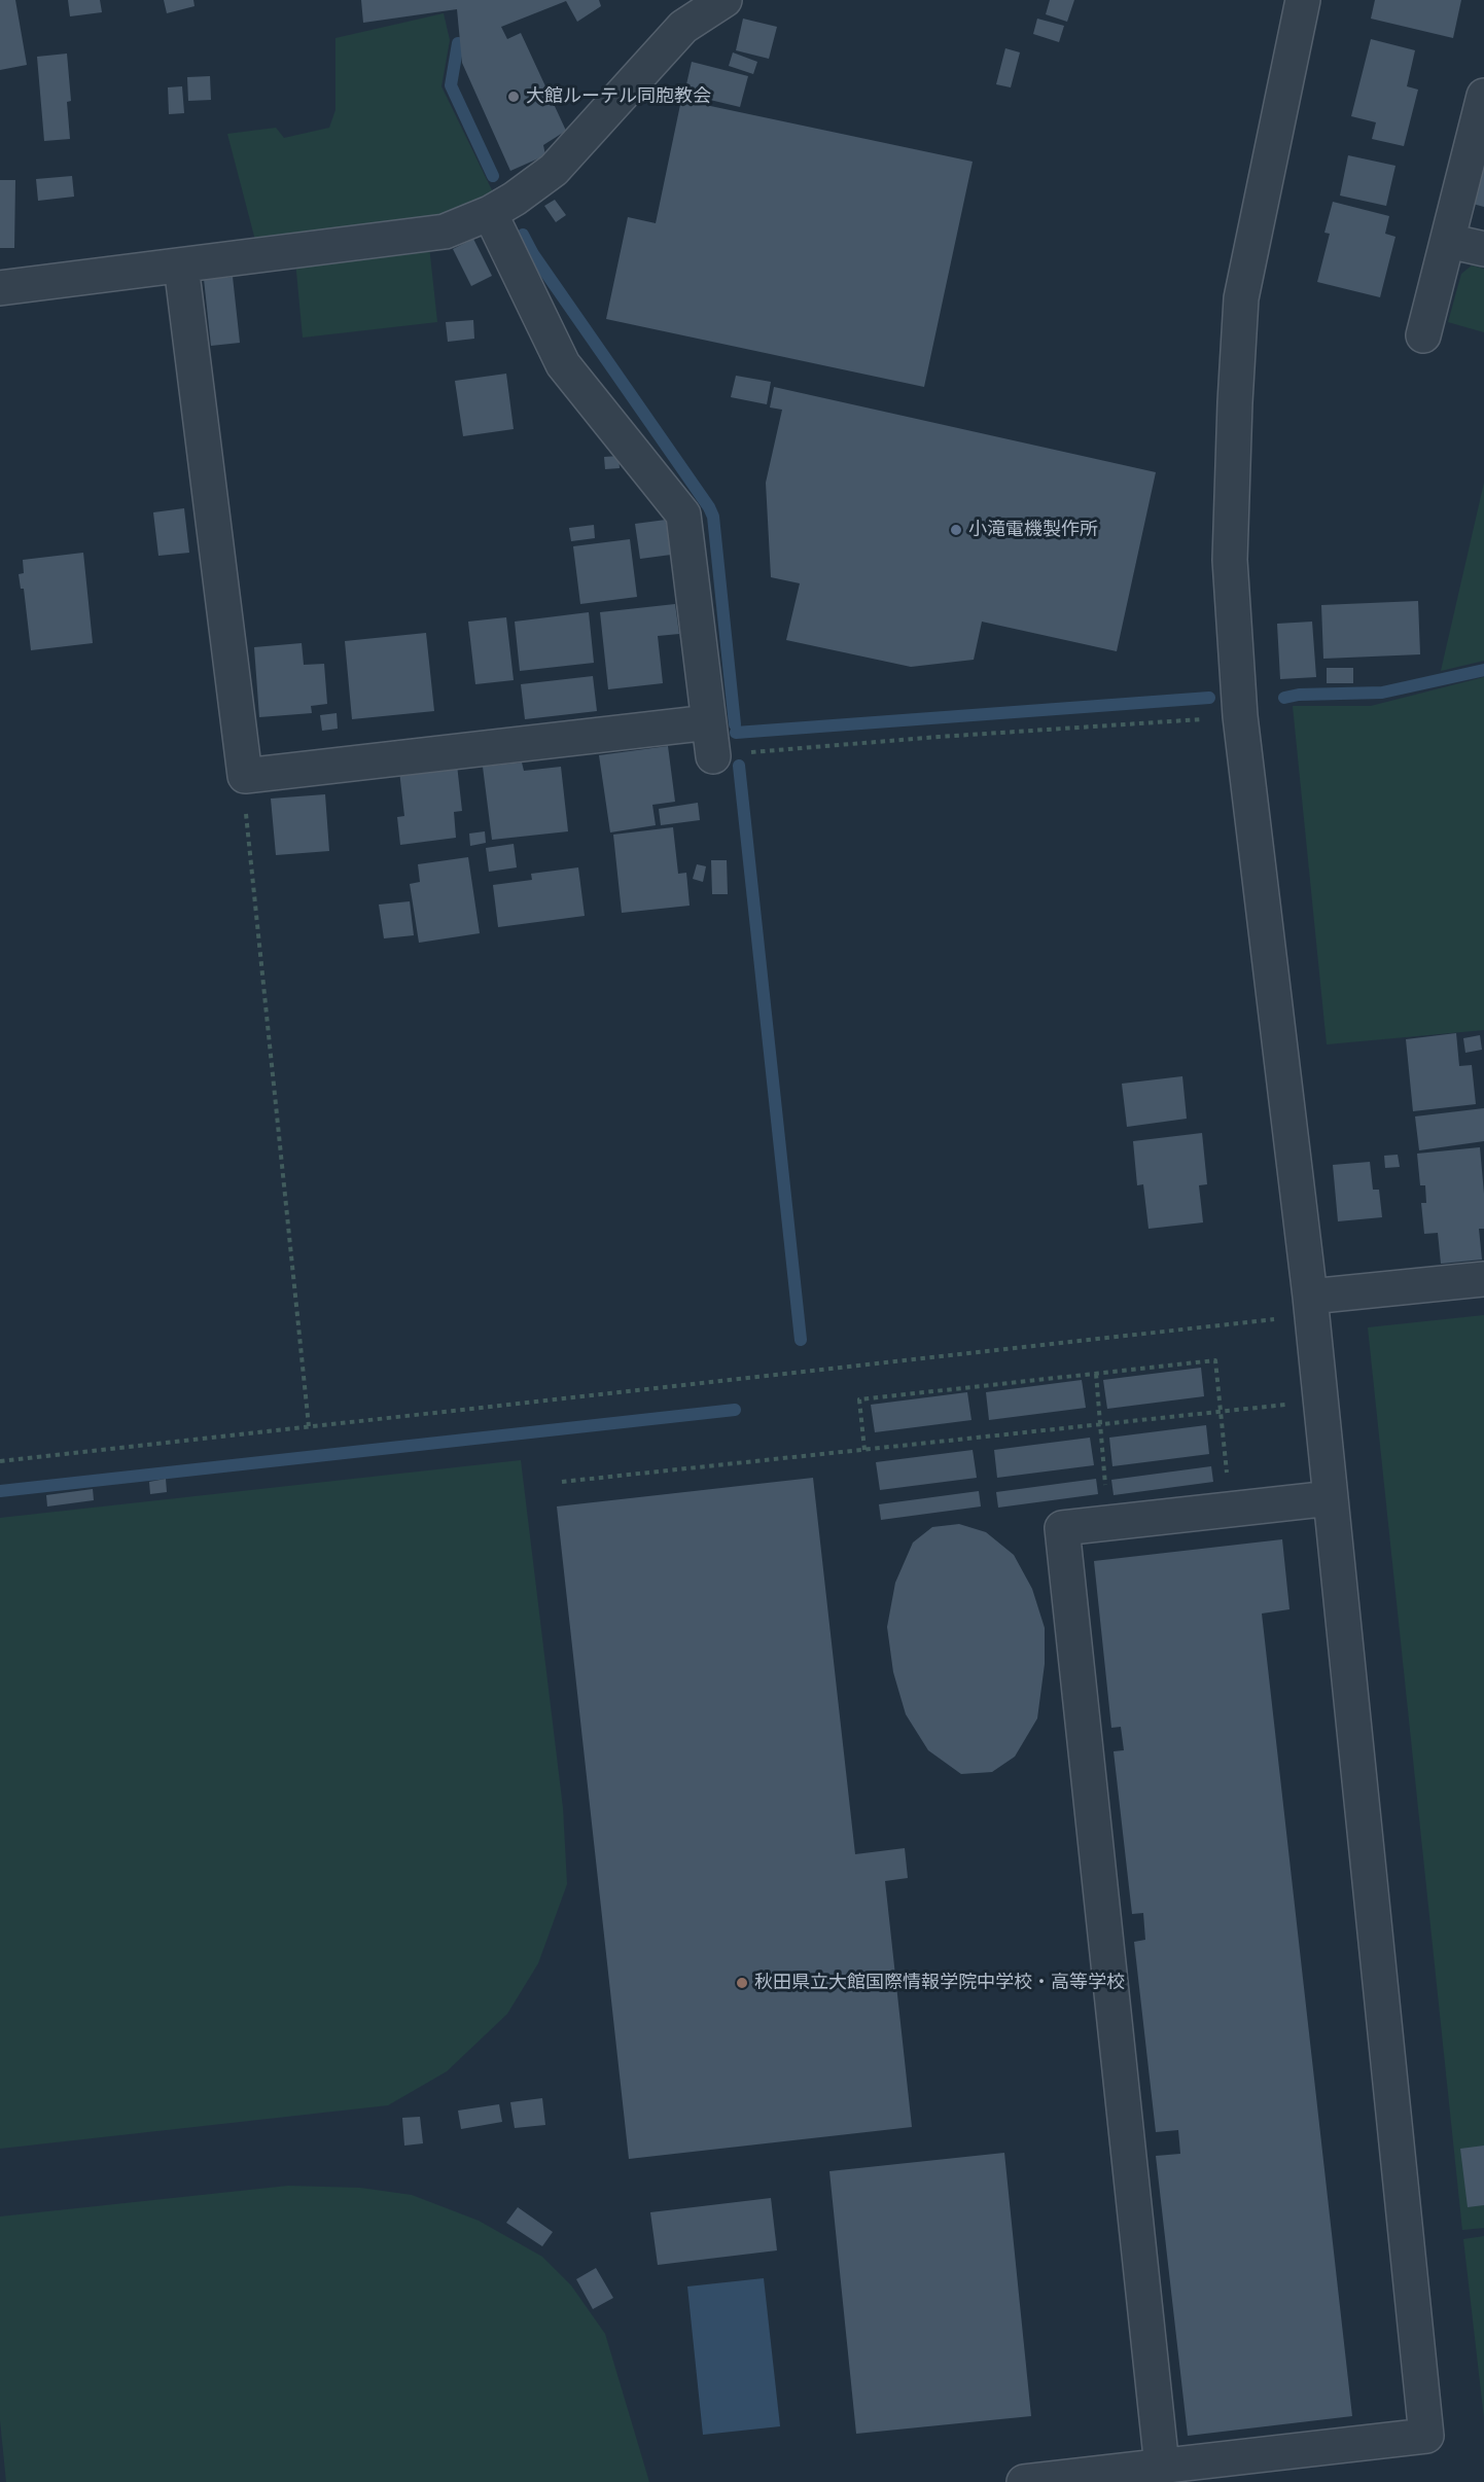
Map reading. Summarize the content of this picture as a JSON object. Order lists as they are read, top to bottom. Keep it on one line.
{"places":["大館ルーテル同胞教会","小滝電機製作所","秋田県立大館国際情報学院中学校・高等学校"]}
